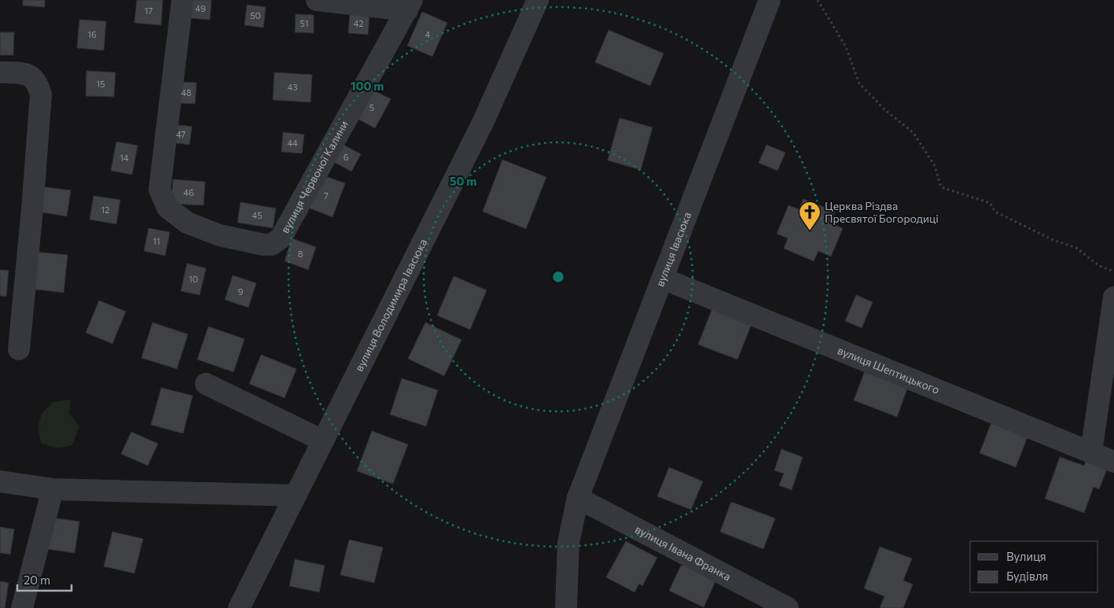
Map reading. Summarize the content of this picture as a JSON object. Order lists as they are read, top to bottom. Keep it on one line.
{"streets":{"street":["вулиця Червоної Калини","вулиця Івасюка","вулиця Володимира Івасюка","вулиця Шептицького","вулиця Івана Франка"]},"crossings":[["вулиця Івасюка","вулиця Шептицького"],["вулиця Івасюка","вулиця Івана Франка"]],"places":{"church":["Церква Різдва Пресвятої Богородиці"]},"house_numbers":["49","17","50","51","42","16","4","15","43","48","5","47","44","6","14","46","7","12","45","11","8","10","9"],"legend":["Вулиця","Будівля"],"scale_bar":"20 m","rings":["100 m","50 m"]}
